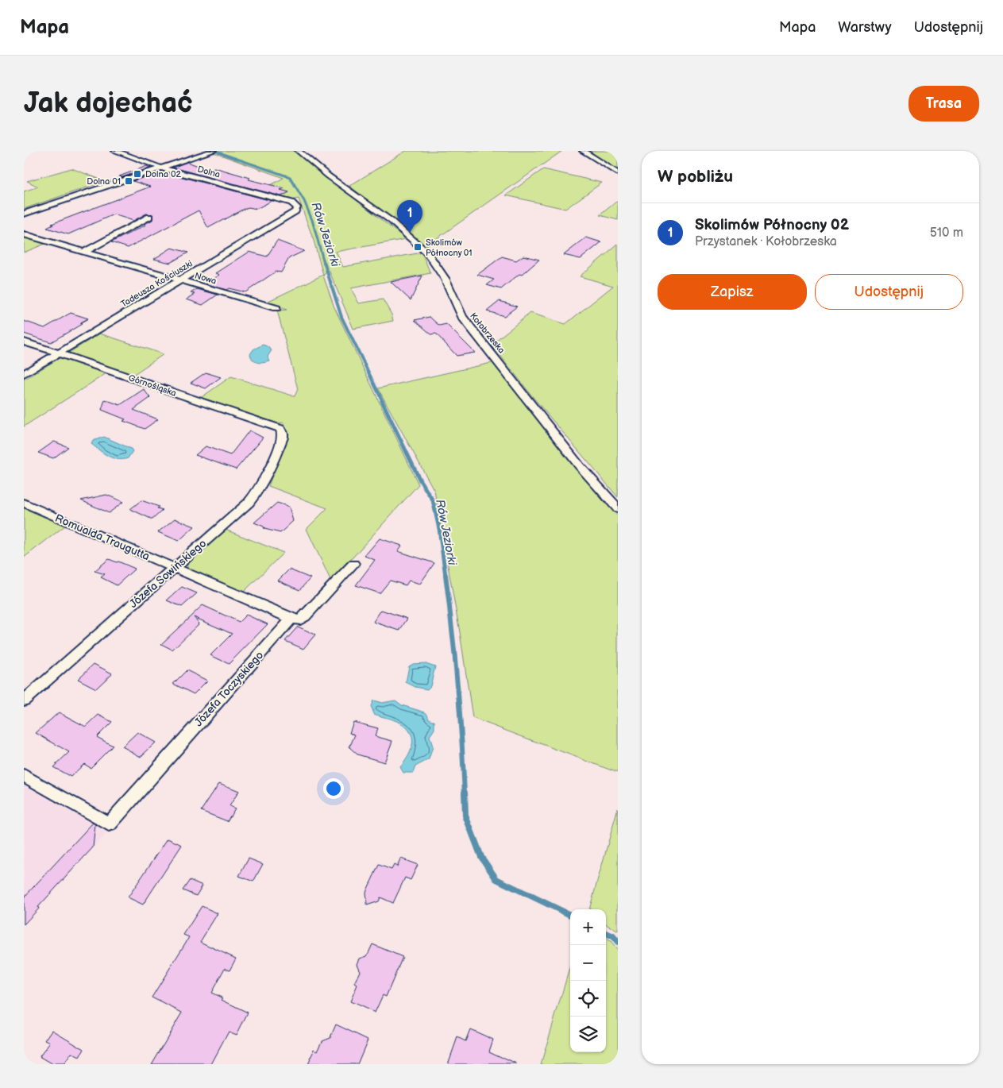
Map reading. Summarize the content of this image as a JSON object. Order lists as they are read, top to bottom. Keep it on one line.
{"streets":{"street":["Dolna","Nowa","Tadeusza Kościuszki","Kołobrzeska","Górnośląska","Romualda Traugutta","Józefa Sowińskiego","Józefa Toczyskiego"]},"crossings":[["Dolna","Tadeusza Kościuszki"],["Nowa","Tadeusza Kościuszki"],["Tadeusza Kościuszki","Górnośląska"],["Górnośląska","Józefa Sowińskiego"],["Romualda Traugutta","Józefa Sowińskiego"],["Romualda Traugutta","Józefa Toczyskiego"]],"water":["Rów Jeziorki"],"places":{"transit":["Dolna 02","Dolna 01","Skolimów Północny 01"]},"page":{"header":"Mapa","nav":["Mapa","Warstwy","Udostępnij"],"buttons":["Trasa",["Zapisz","Udostępnij"]],"title":"Jak dojechać","heading":"W pobliżu","pins":"1","list":[{"mark":"1","name":"Skolimów Północny 02","note":"Przystanek · Kołobrzeska","value":"510 m"}],"map_buttons":["+","−"]}}
